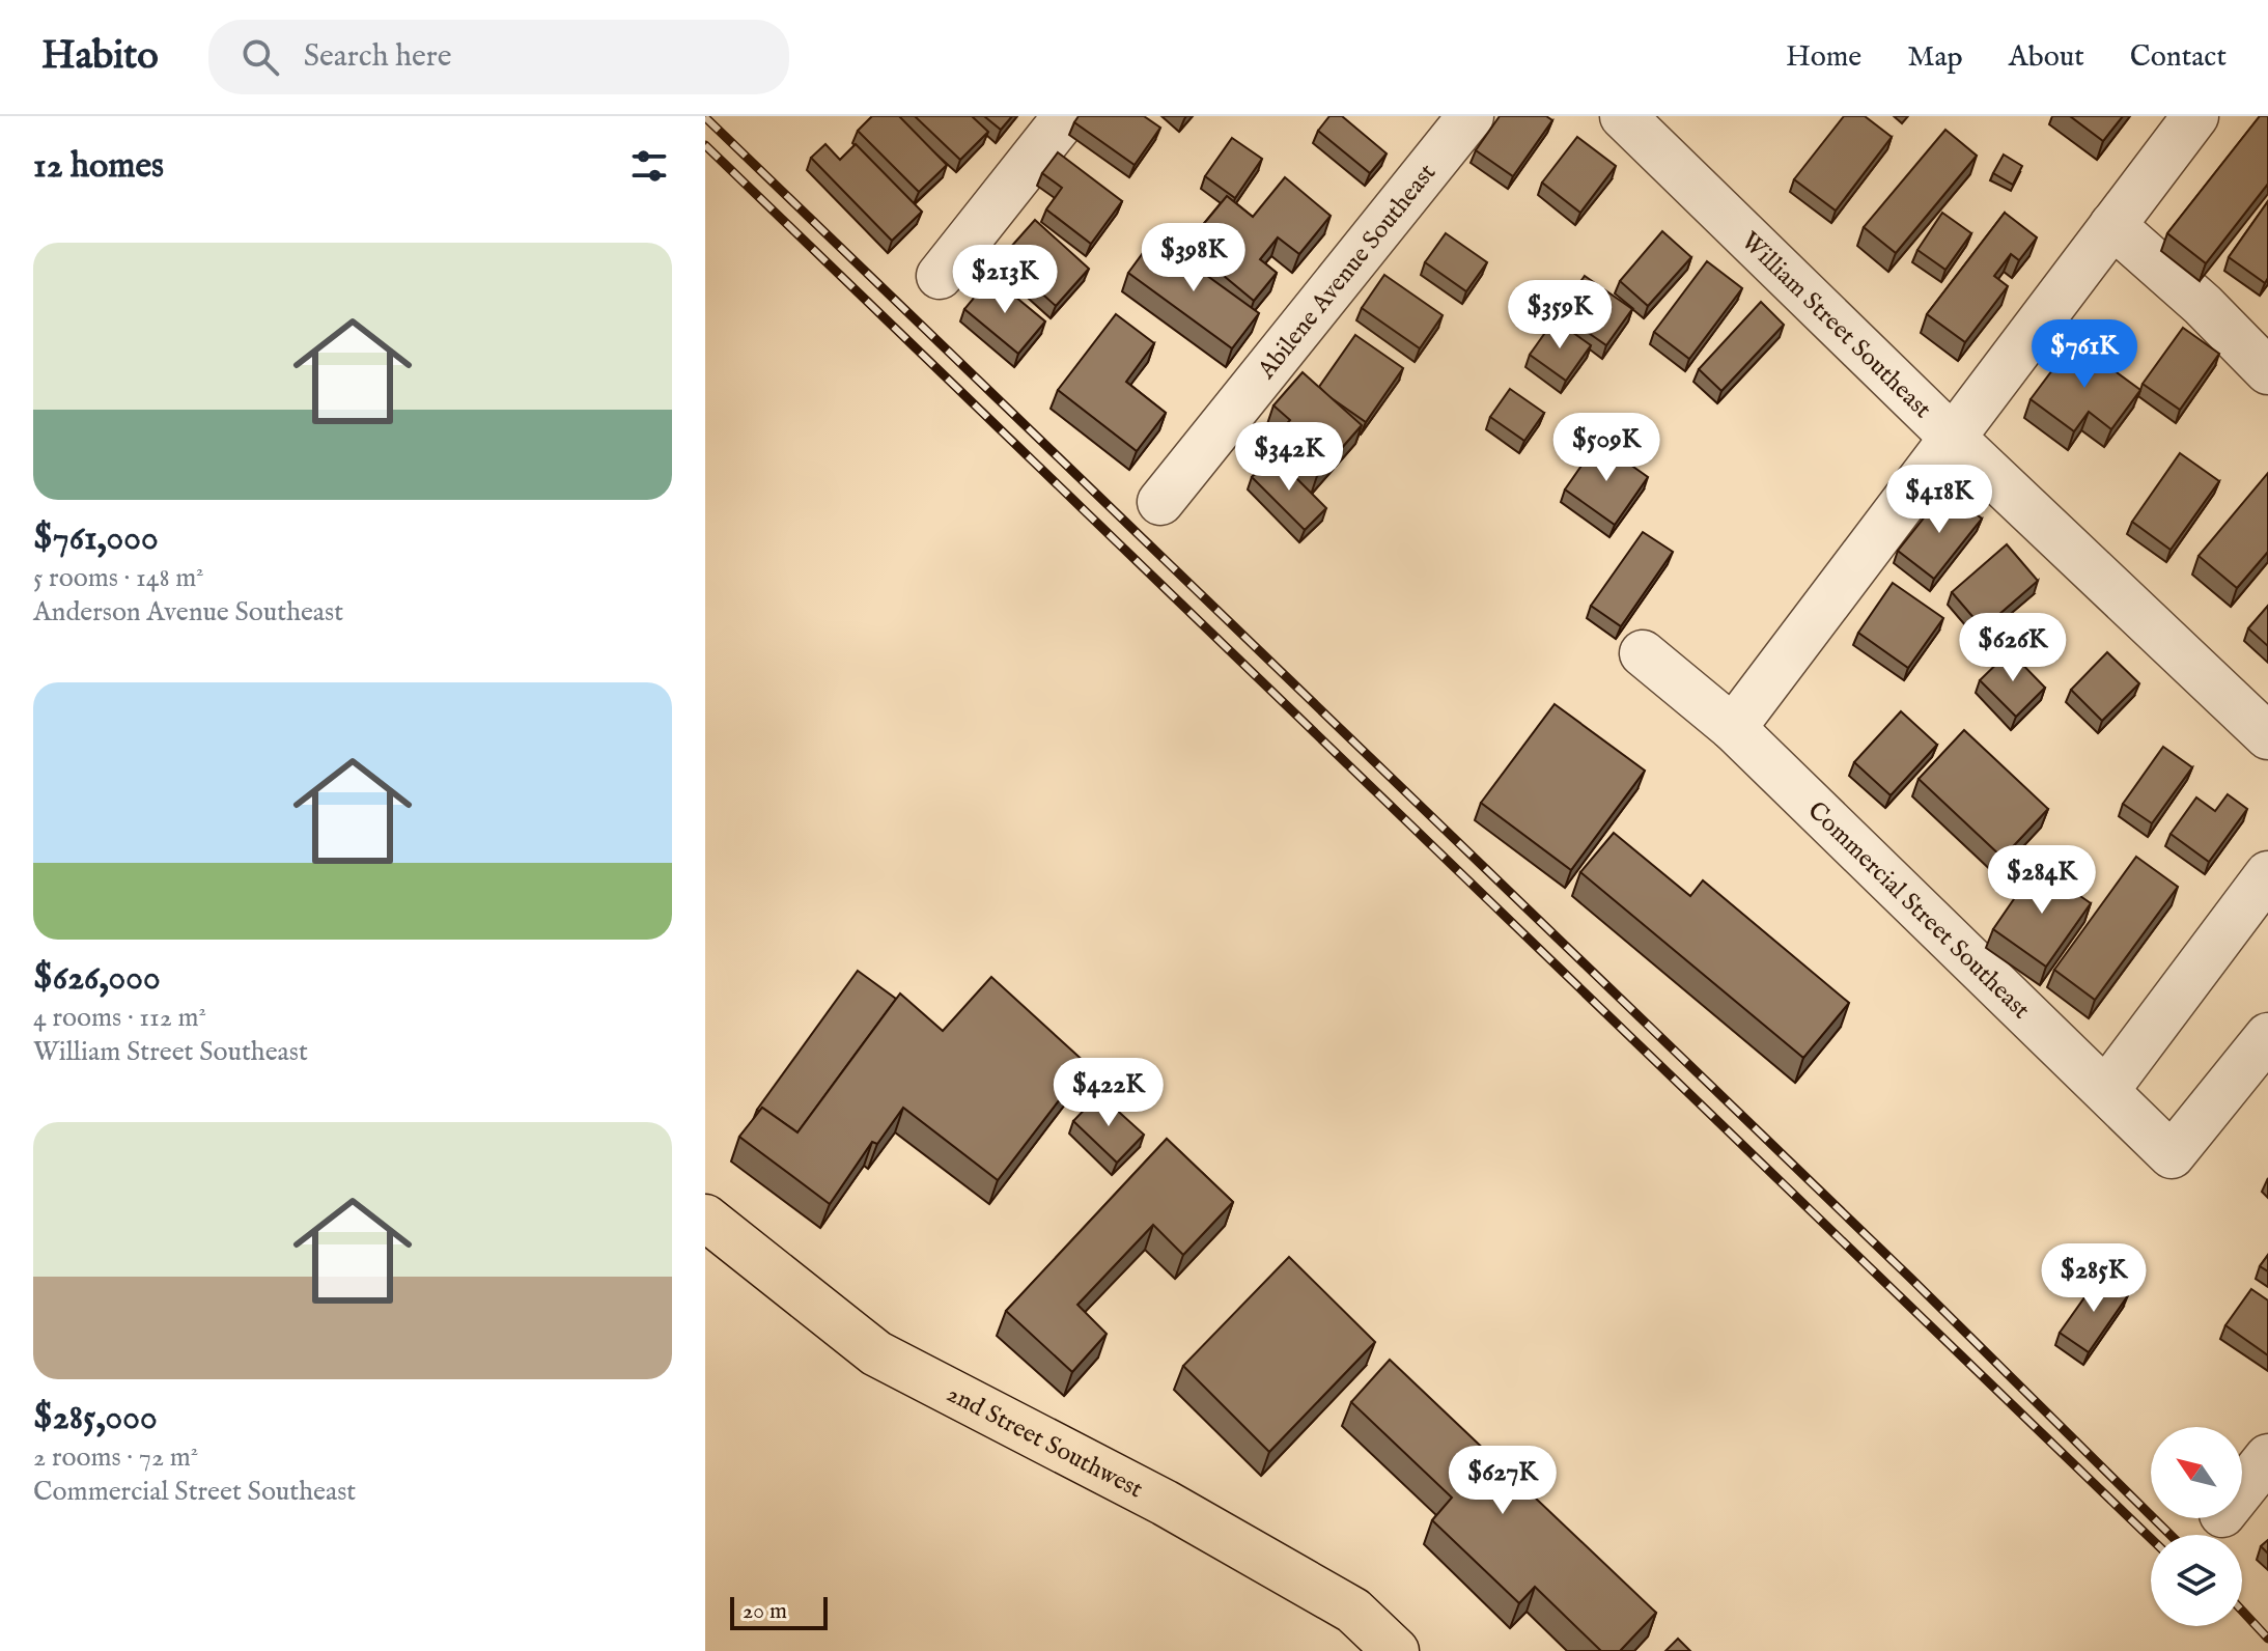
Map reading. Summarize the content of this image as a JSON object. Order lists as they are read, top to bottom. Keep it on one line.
{"streets":{"main road":["2nd Street Southwest"],"street":["Abilene Avenue Southeast","William Street Southeast","Commercial Street Southeast"]},"scale_bar":"20 m","north":"top left","page":{"header":"Habito","search":"Search here","nav":["Home","Map","About","Contact"],"heading":"12 homes","list":[{"name":"$761,000","note":"5 rooms · 148 m² · Anderson Avenue Southeast"},{"name":"$626,000","note":"4 rooms · 112 m² · William Street Southeast"},{"name":"$285,000","note":"2 rooms · 72 m² · Commercial Street Southeast"}],"price":["$398K","$213K","$359K","$761K","$509K","$342K","$418K","$626K","$284K","$422K","$285K","$627K"],"scale":"20 m"}}
